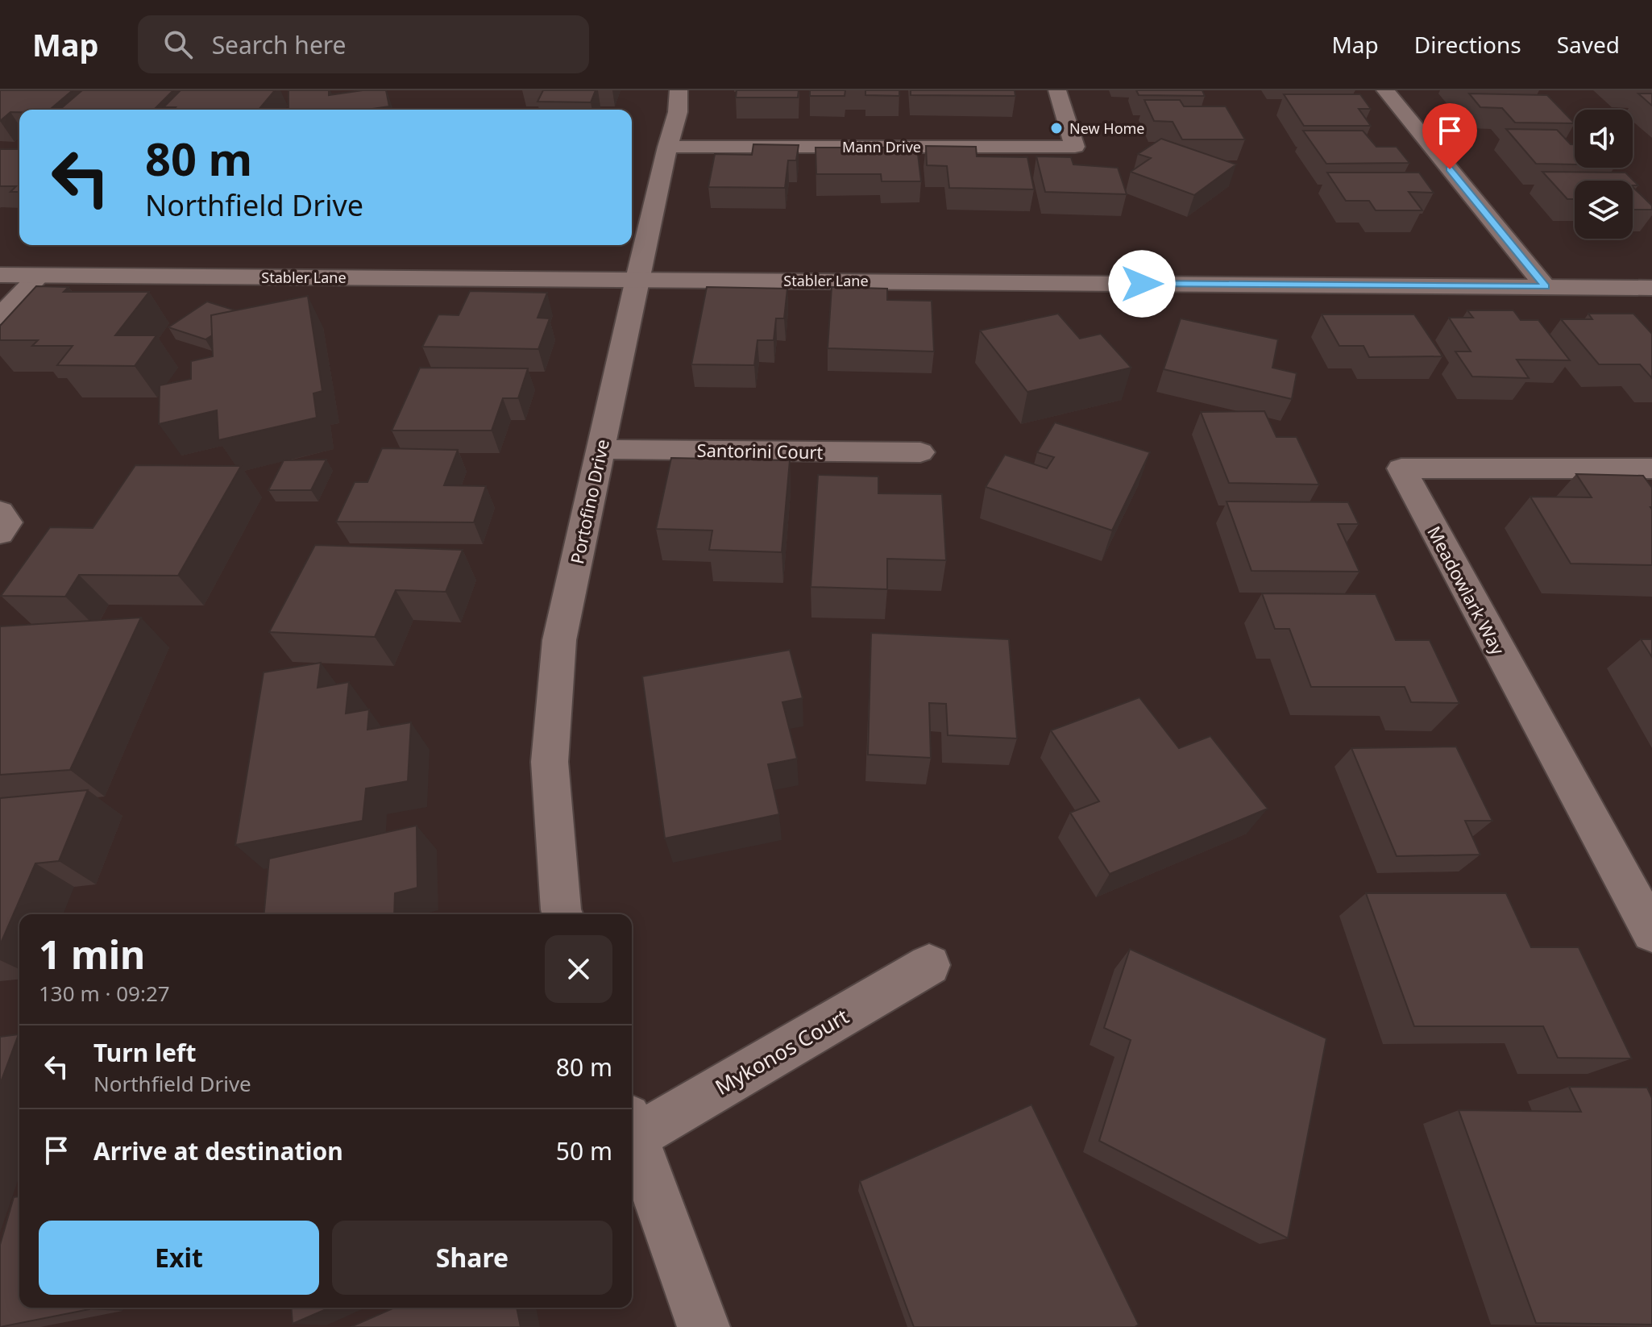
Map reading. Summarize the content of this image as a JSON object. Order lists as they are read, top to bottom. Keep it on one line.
{"streets":{"street":["Mann Drive","Stabler Lane","Santorini Court","Portofino Drive","Meadowlark Way","Mykonos Court"]},"crossings":[["Mann Drive","Portofino Drive"],["Stabler Lane","Portofino Drive"],["Santorini Court","Portofino Drive"]],"places":["New Home"],"page":{"header":"Map","search":"Search here","nav":["Map","Directions","Saved"],"turn":["80 m","Northfield Drive"],"heading":["1 min","130 m · 09:27"],"list":[{"name":"Turn left","note":"Northfield Drive","value":"80 m"},{"name":"Arrive at destination","value":"50 m"}],"buttons":["Exit","Share"]}}
